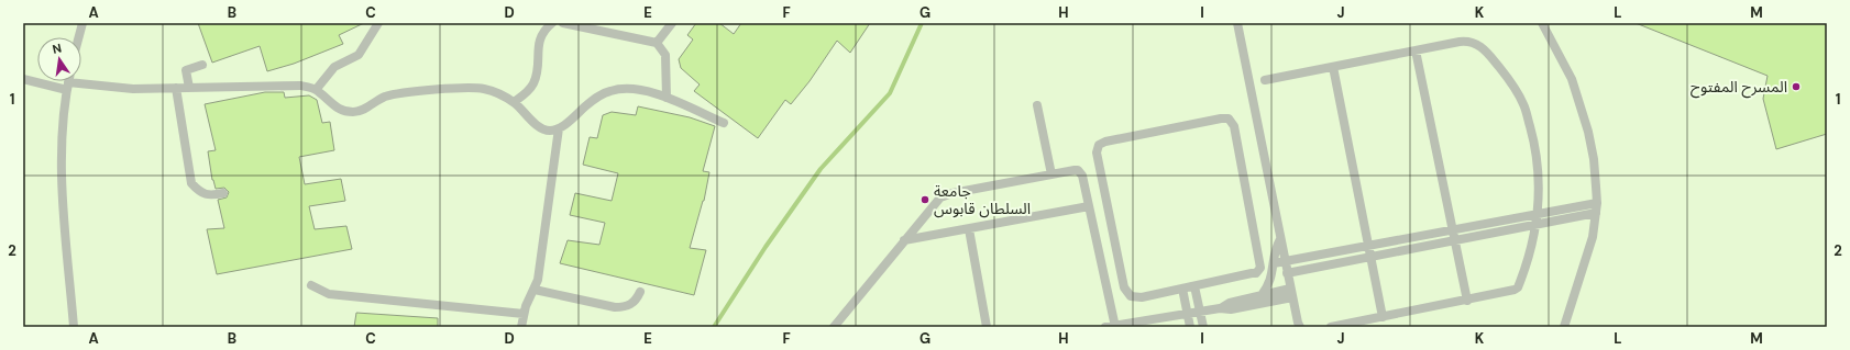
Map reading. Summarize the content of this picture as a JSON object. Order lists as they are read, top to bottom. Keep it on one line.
{"places":["المسرح المفتوح","جامعة السلطان قابوس"],"north":"top","grid":{"columns":["A","B","C","D","E","F","G","H","I","J","K","L","M"],"rows":["1","2"]}}
